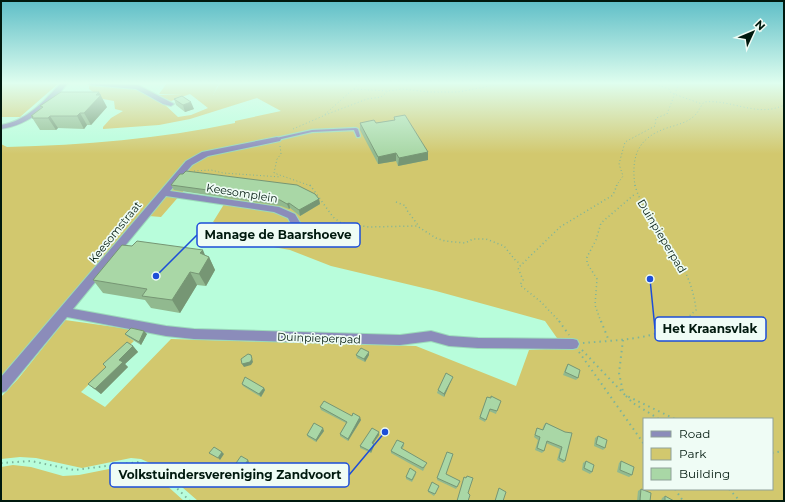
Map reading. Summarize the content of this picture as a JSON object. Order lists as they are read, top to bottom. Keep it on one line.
{"streets":{"street":["Keesomplein","Keesomstraat","Duinpieperpad"]},"crossings":[["Keesomplein","Keesomstraat"],["Keesomstraat","Duinpieperpad"]],"places":["Manage de Baarshoeve","Het Kraansvlak","Volkstuindersvereniging Zandvoort"],"legend":["Road","Park","Building"],"north":"top right"}
